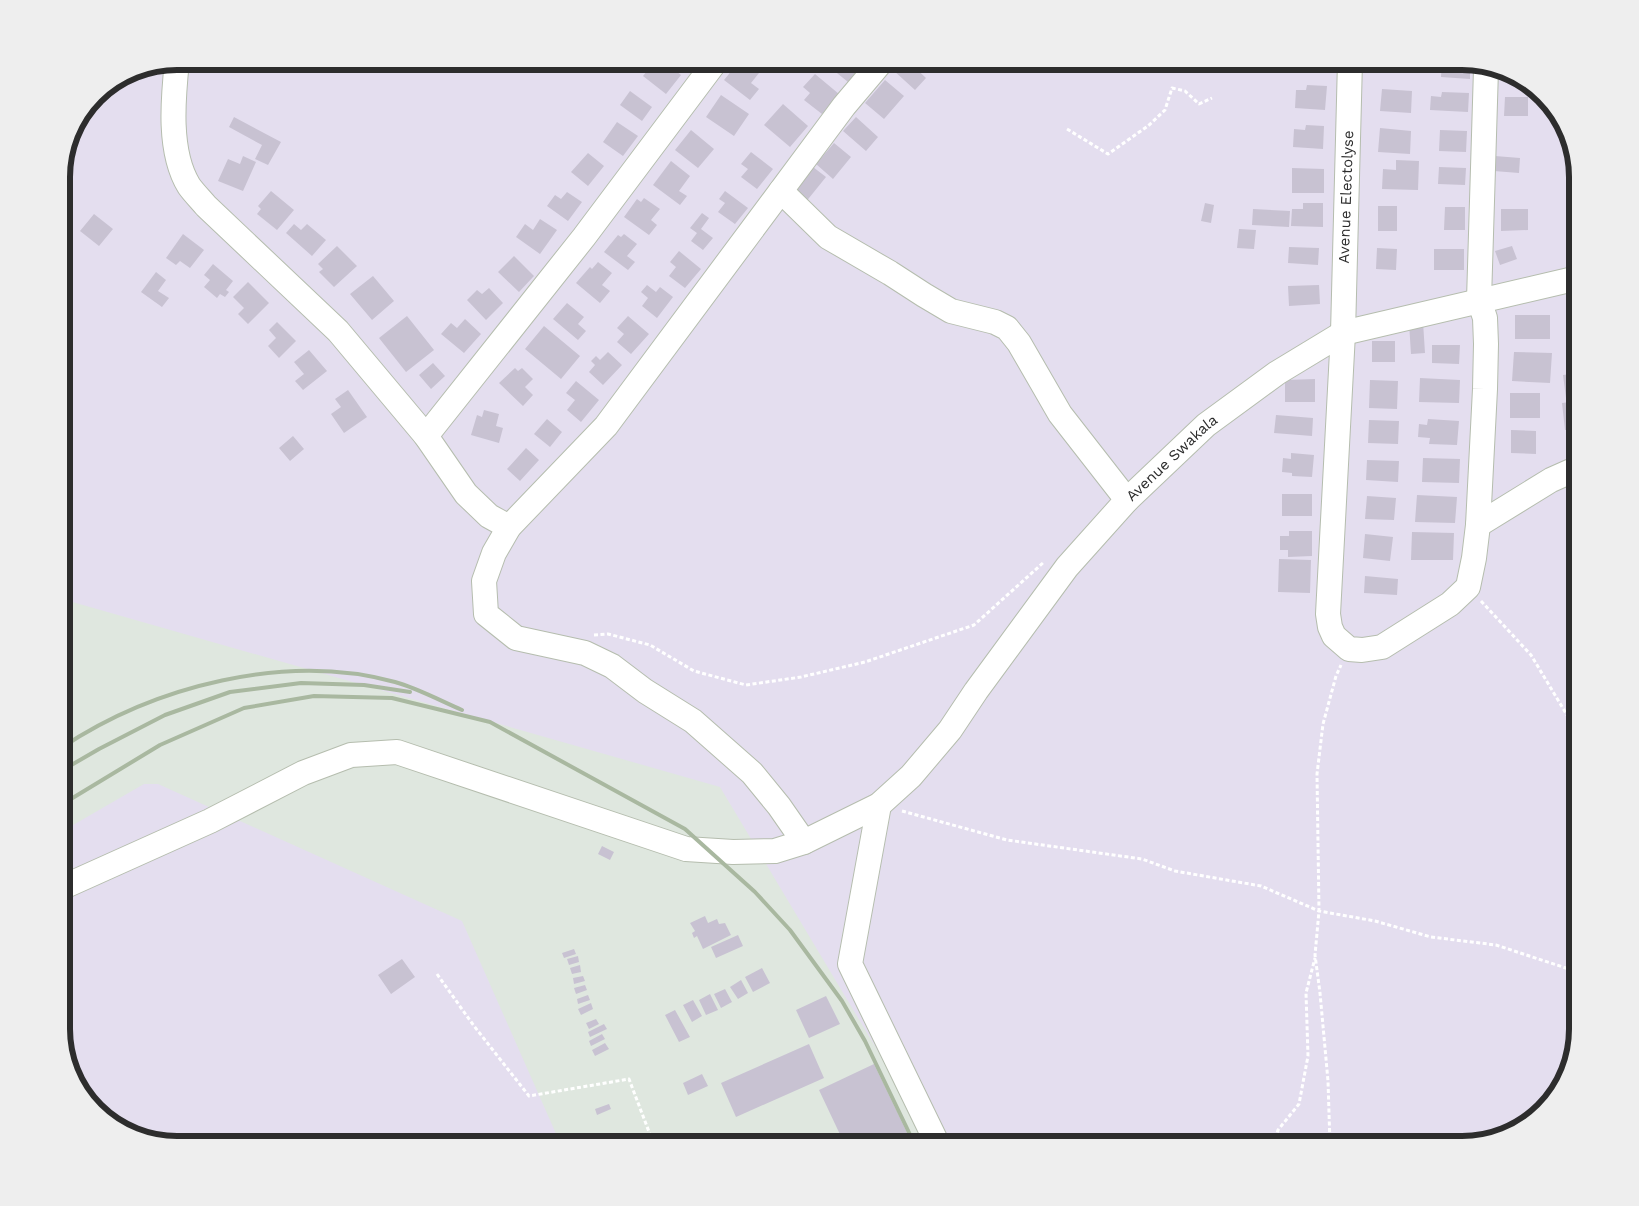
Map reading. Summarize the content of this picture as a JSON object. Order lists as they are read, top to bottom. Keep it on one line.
{"streets":{"street":["Avenue Electolyse","Avenue Swakala"]},"crossings":[["Avenue Electolyse","Avenue Swakala"]]}
